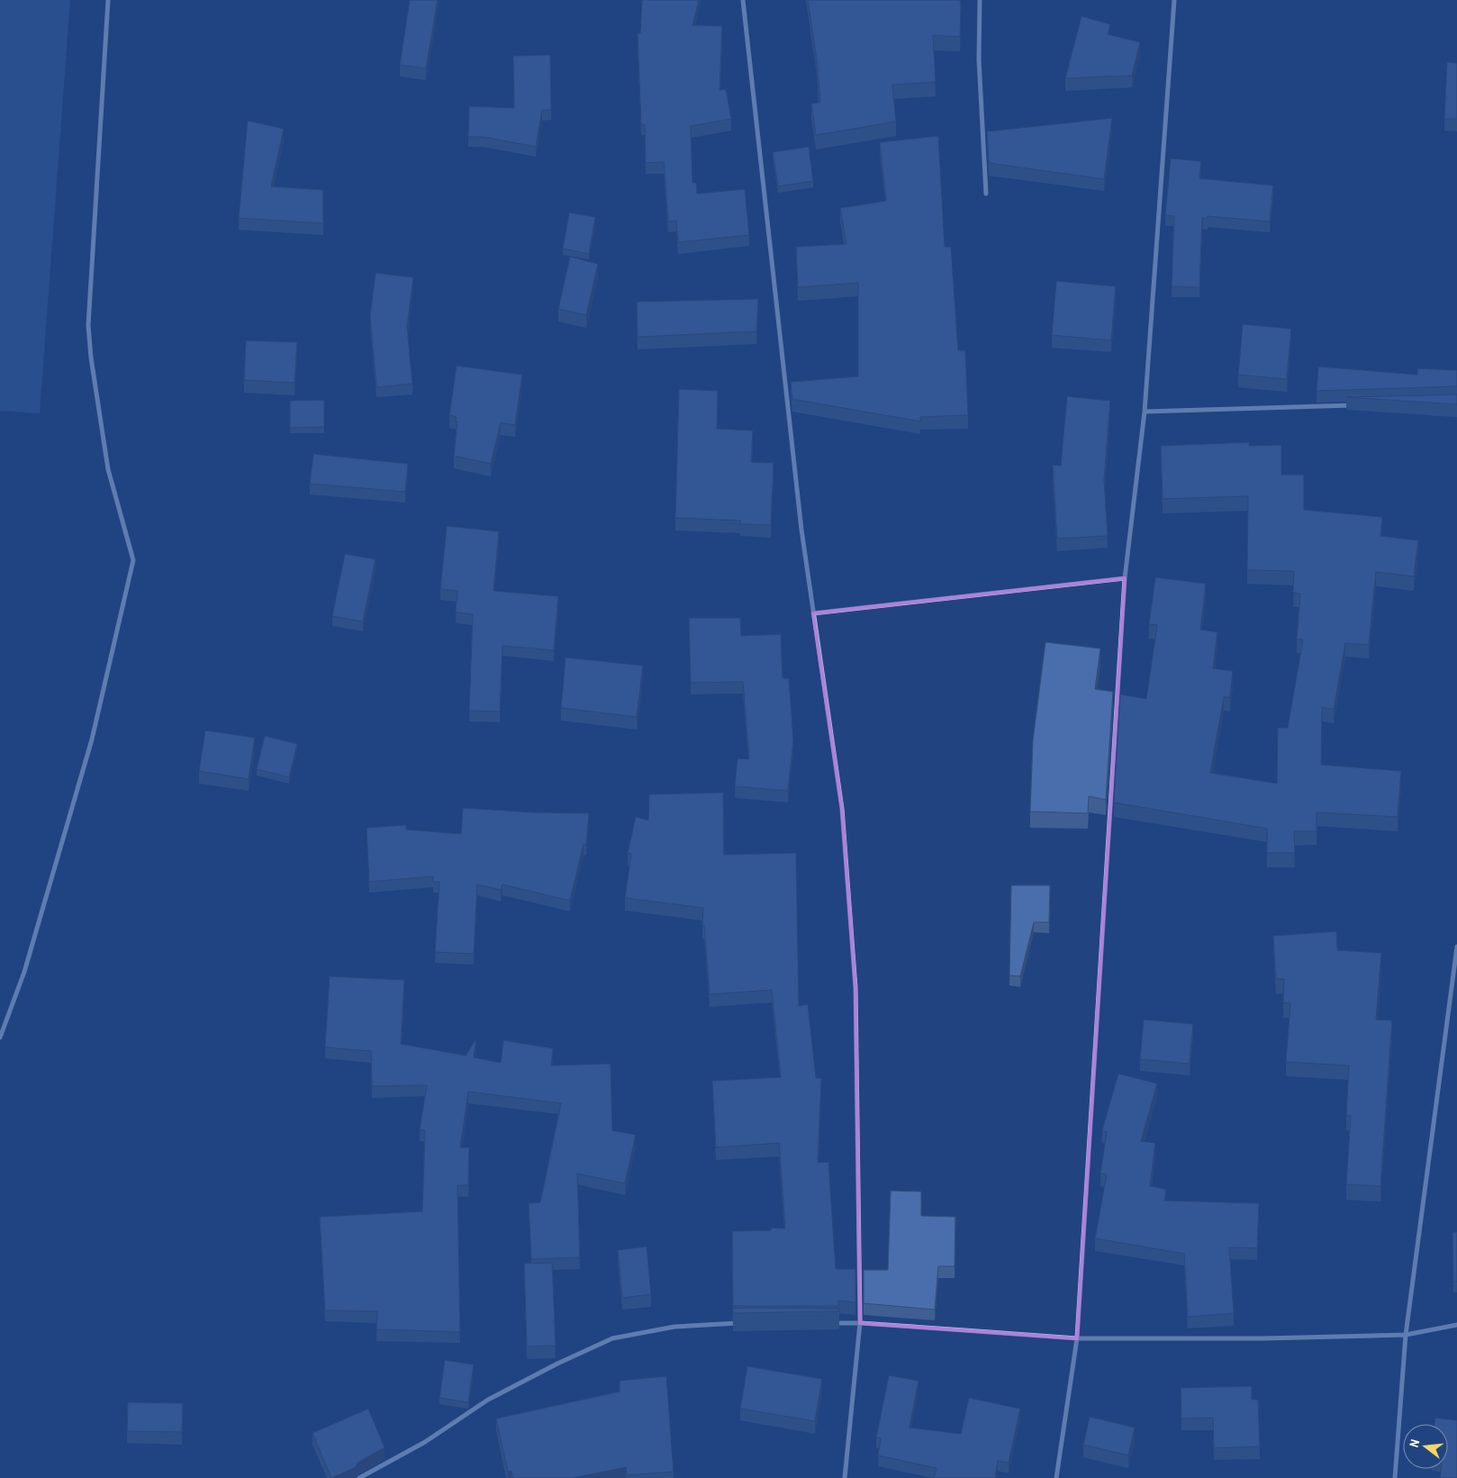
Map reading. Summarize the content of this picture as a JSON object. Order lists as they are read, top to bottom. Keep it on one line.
{"north":"left"}
